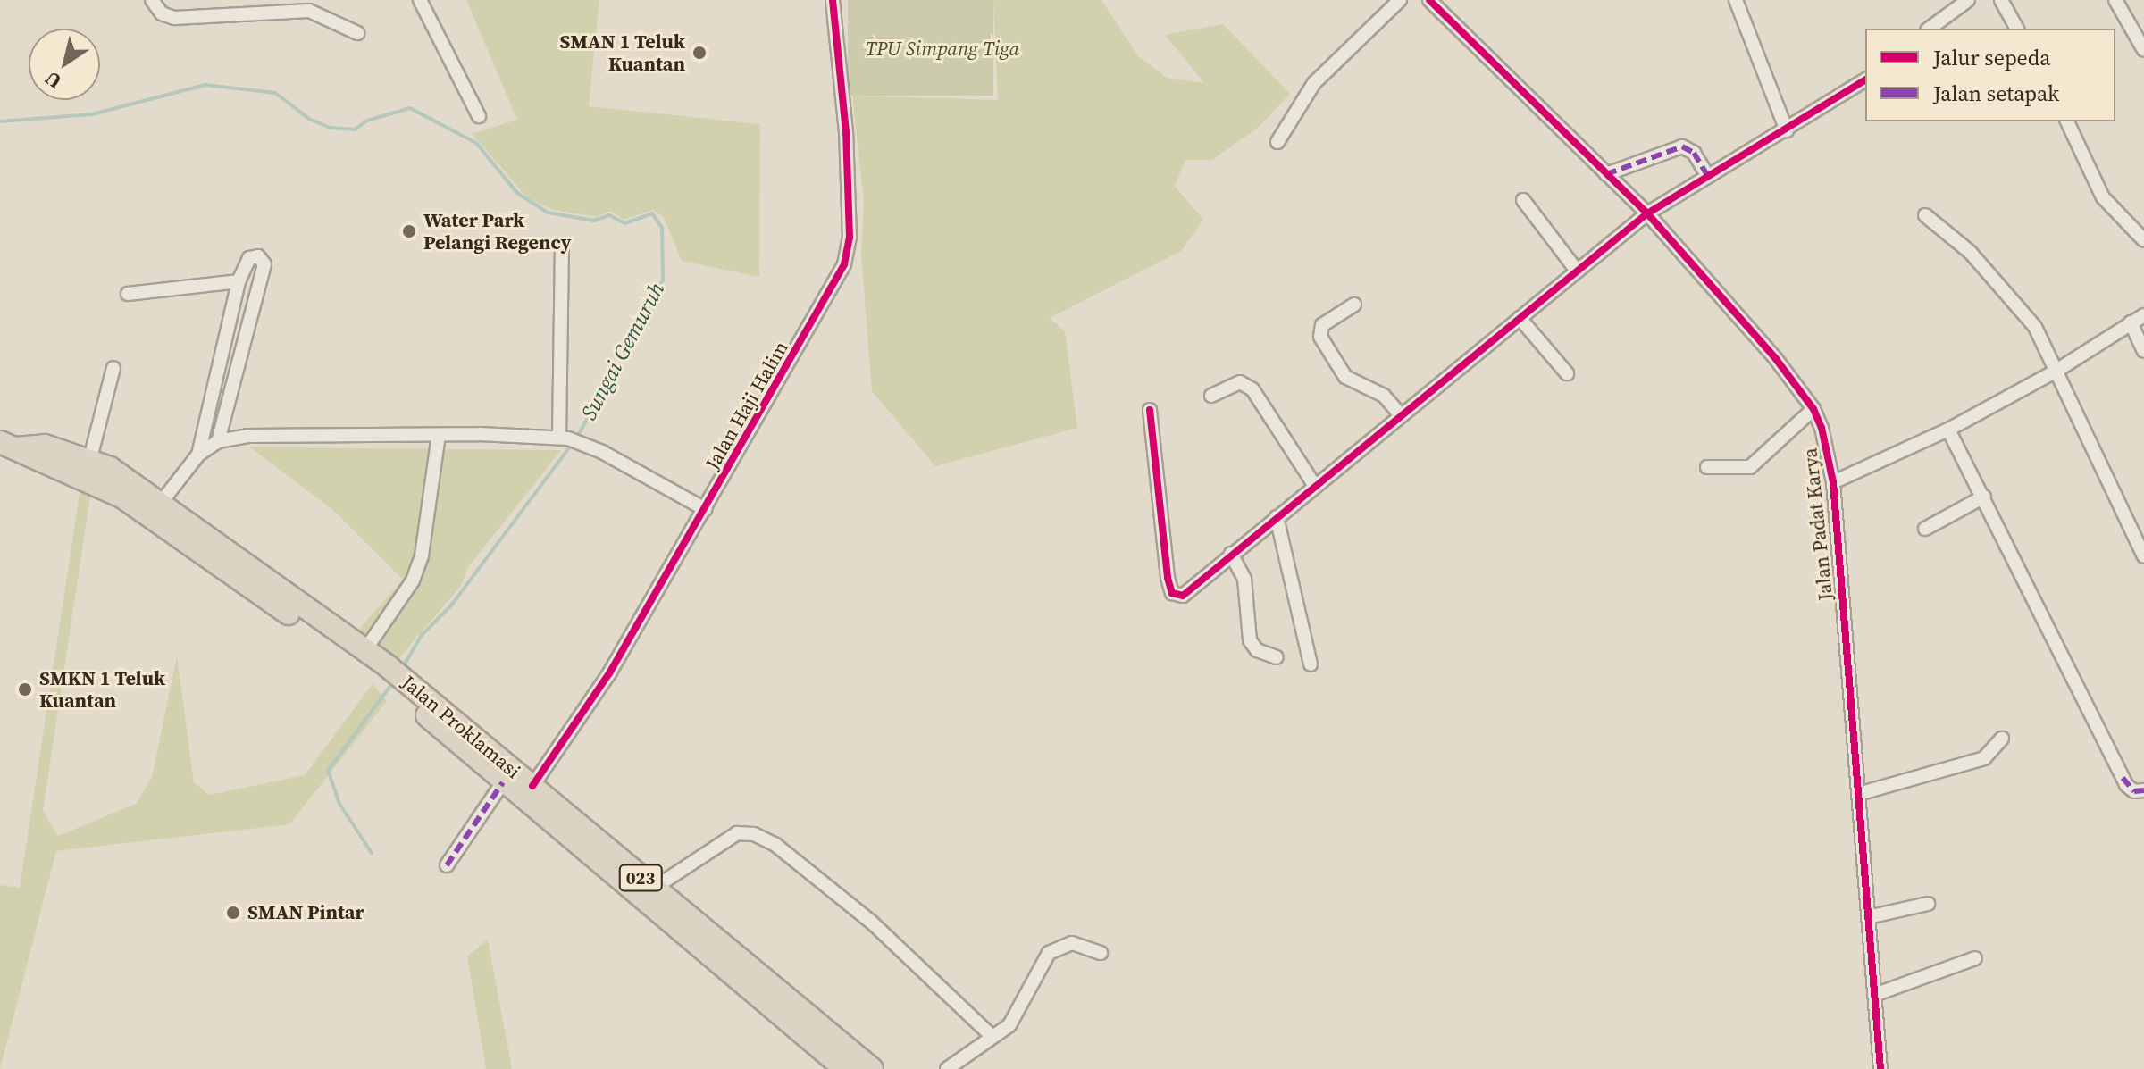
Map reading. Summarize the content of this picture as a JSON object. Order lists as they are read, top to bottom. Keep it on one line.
{"streets":{"highway":["Jalan Proklamasi","023"],"street":["Jalan Haji Halim","Jalan Padat Karya"]},"crossings":[["Jalan Haji Halim","Jalan Proklamasi"]],"water":["Sungai Gemuruh"],"parks":["TPU Simpang Tiga"],"places":["SMAN 1 Teluk Kuantan","Water Park Pelangi Regency","SMKN 1 Teluk Kuantan","SMAN Pintar"],"legend":["Jalur sepeda","Jalan setapak"],"north":"bottom left"}
